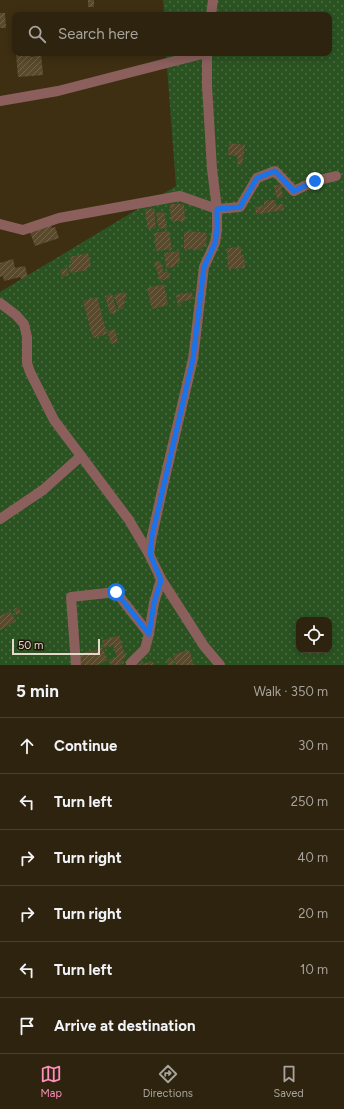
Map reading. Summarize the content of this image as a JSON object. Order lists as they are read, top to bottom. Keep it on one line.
{"scale_bar":"50 m","page":{"search":"Search here","scale":"50 m","heading":["5 min","Walk · 350 m"],"list":[["Continue","30 m"],["Turn left","250 m"],["Turn right","40 m"],["Turn right","20 m"],["Turn left","10 m"],"Arrive at destination"],"nav":["Map","Directions","Saved"]}}
